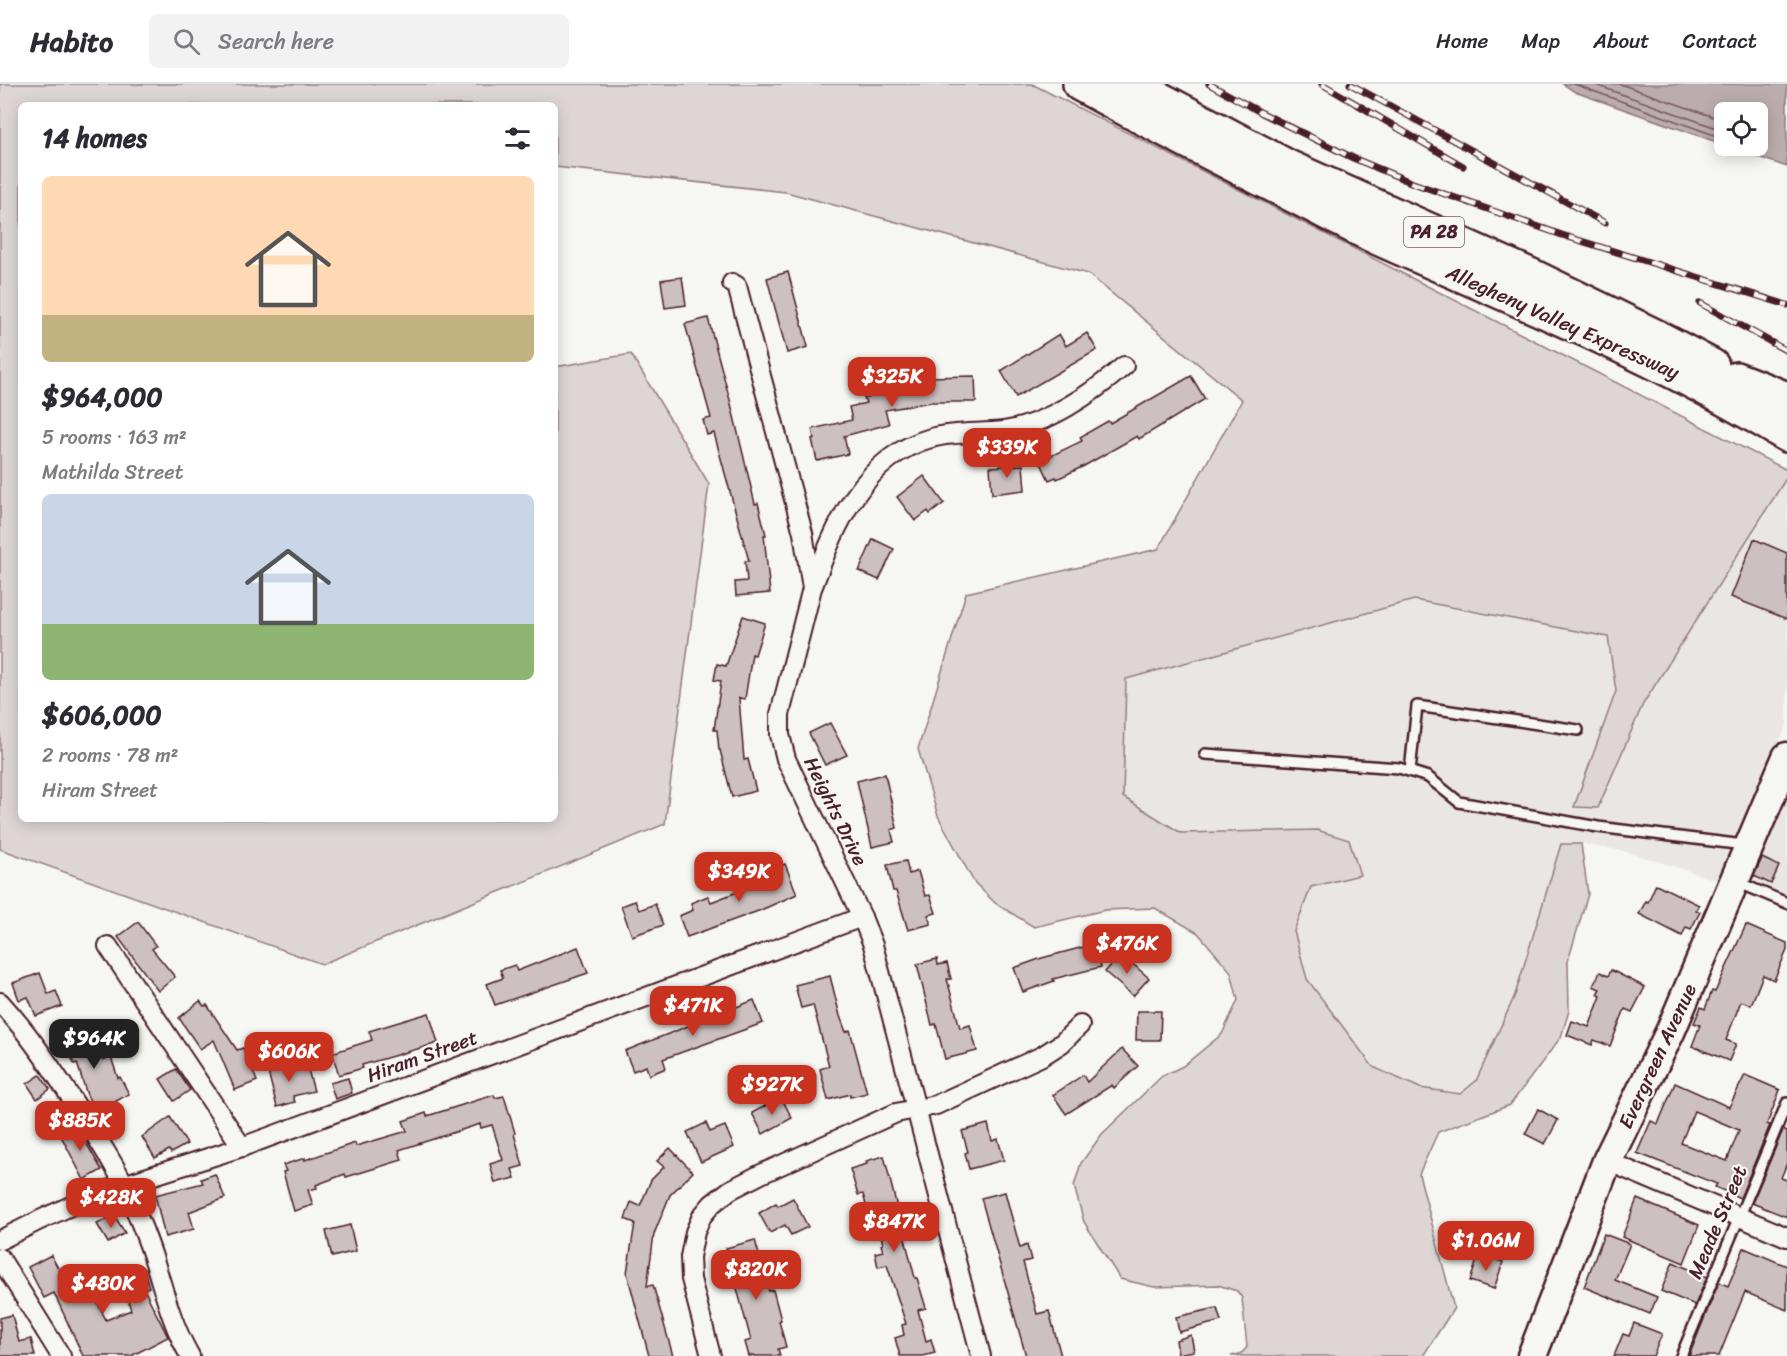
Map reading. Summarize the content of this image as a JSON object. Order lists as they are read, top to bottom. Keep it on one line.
{"streets":{"highway":["PA 28","Allegheny Valley Expressway"],"main road":["Evergreen Avenue"],"street":["Heights Drive","Hiram Street"],"lane":["Meade Street"]},"crossings":[["Heights Drive","Hiram Street"]],"page":{"header":"Habito","search":"Search here","nav":["Home","Map","About","Contact"],"heading":"14 homes","list":[{"name":"$964,000","note":"5 rooms · 163 m² · Mathilda Street"},{"name":"$606,000","note":"2 rooms · 78 m² · Hiram Street"}],"price":["$325K","$339K","$349K","$476K","$471K","$964K","$606K","$927K","$885K","$428K","$847K","$1.06M","$820K","$480K"]}}
